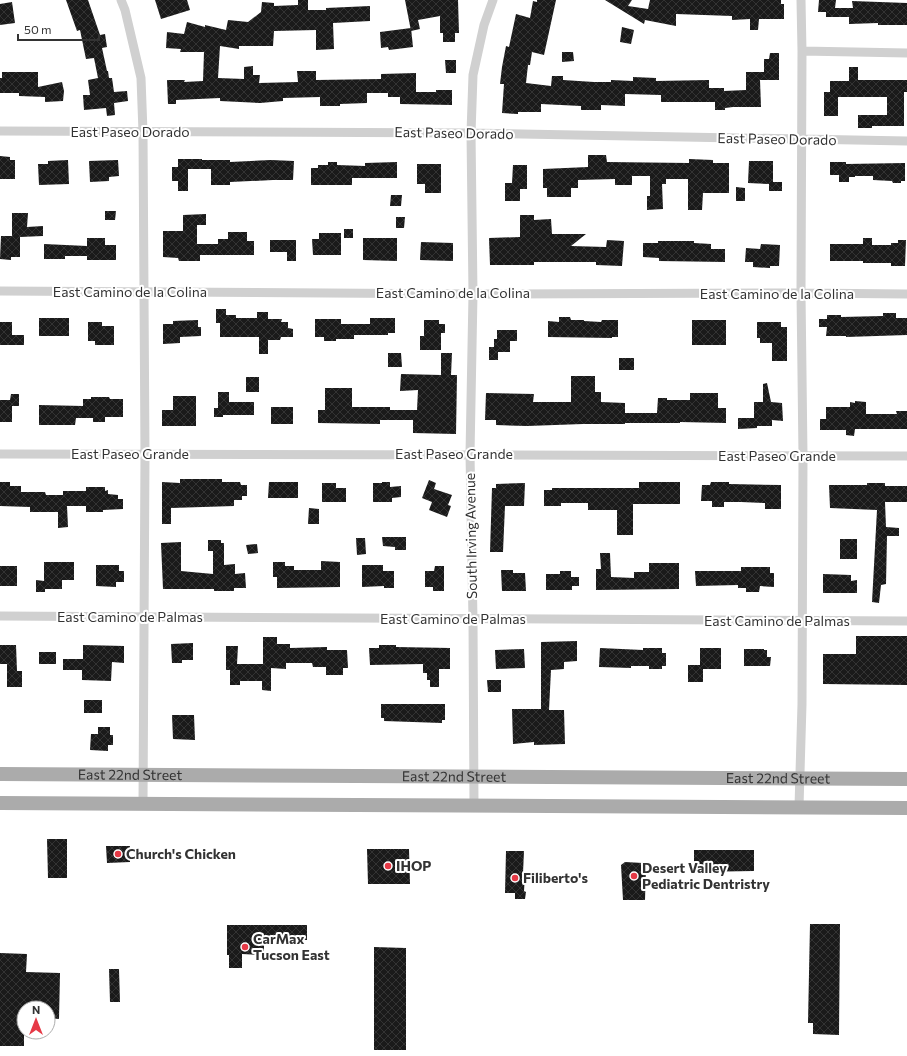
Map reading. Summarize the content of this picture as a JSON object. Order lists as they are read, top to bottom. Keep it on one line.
{"streets":{"main road":["East 22nd Street"],"street":["East Paseo Dorado","East Camino de la Colina","East Paseo Grande","South Irving Avenue","East Camino de Palmas"]},"crossings":[["East Paseo Dorado","South Irving Avenue"],["East Camino de la Colina","South Irving Avenue"],["East Paseo Grande","South Irving Avenue"],["South Irving Avenue","East Camino de Palmas"],["South Irving Avenue","East 22nd Street"]],"places":["Church's Chicken","IHOP","Desert Valley Pediatric Dentristry","Filiberto's","CarMax Tucson East"],"scale_bar":"50 m","north":"top"}
